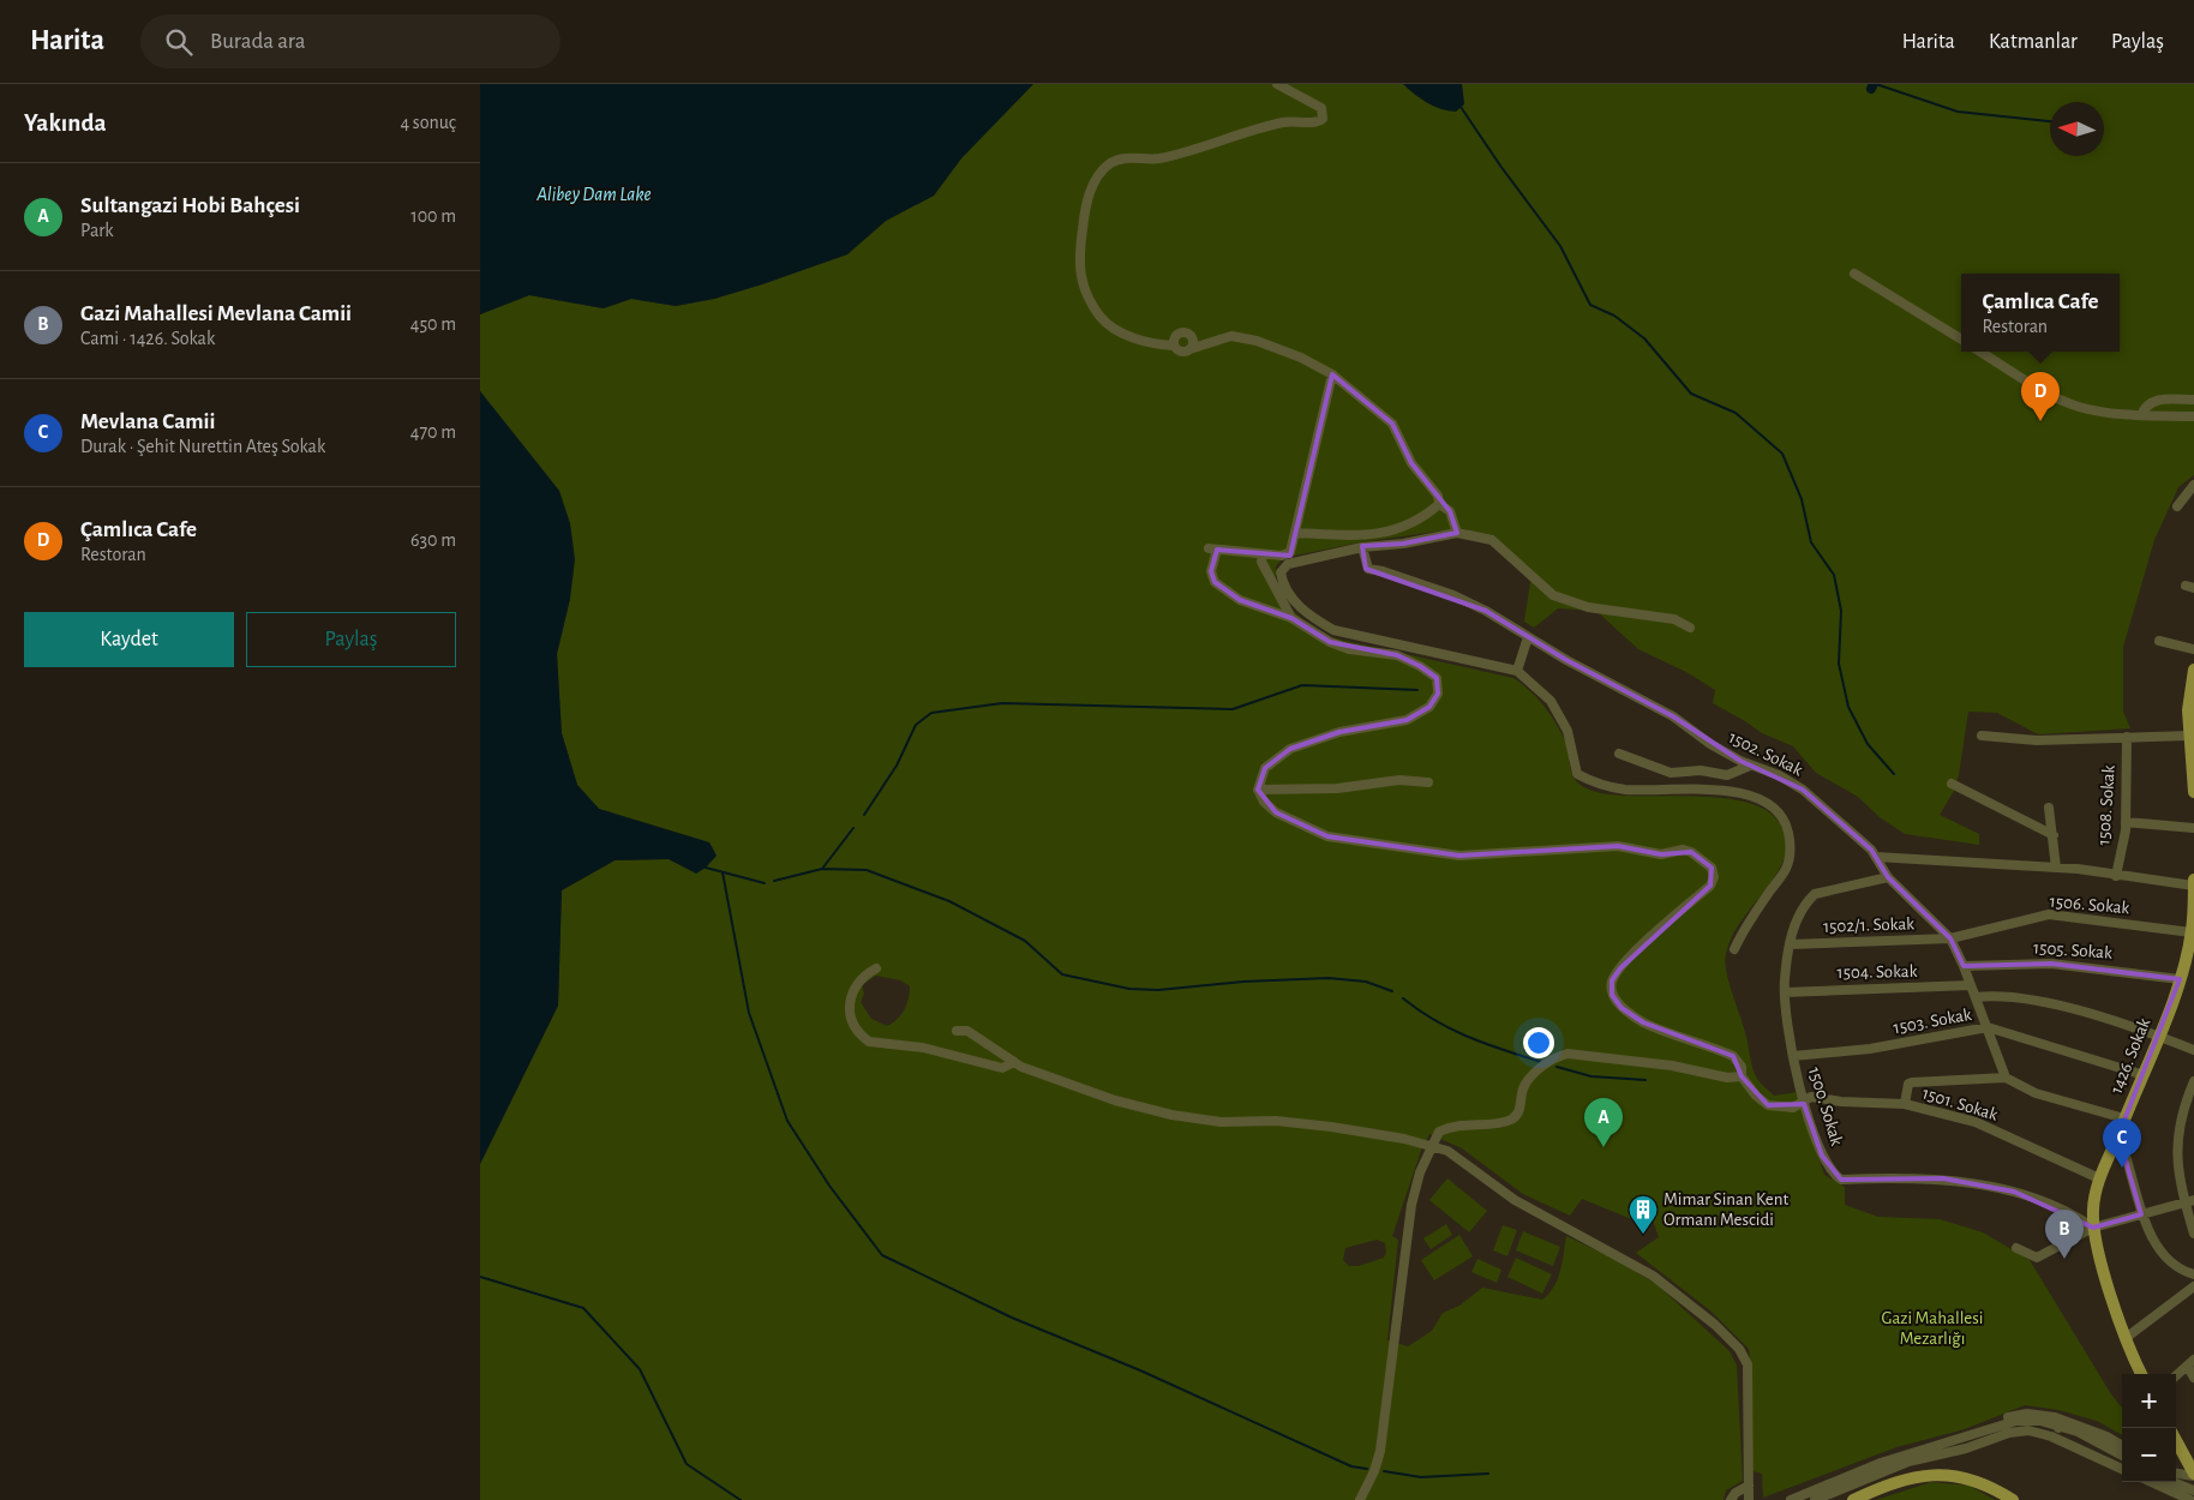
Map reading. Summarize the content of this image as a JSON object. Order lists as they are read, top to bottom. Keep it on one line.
{"streets":{"main road":["1426. Sokak"],"street":["1502. Sokak","1508. Sokak","1506. Sokak","1502/1. Sokak","1505. Sokak","1504. Sokak","1503. Sokak","1501. Sokak","1500. Sokak"]},"crossings":[["1502. Sokak","1506. Sokak"],["1502. Sokak","1502/1. Sokak"],["1502. Sokak","1505. Sokak"],["1502. Sokak","1504. Sokak"],["1502. Sokak","1503. Sokak"],["1502. Sokak","1500. Sokak"],["1506. Sokak","1502/1. Sokak"],["1506. Sokak","1426. Sokak"],["1502/1. Sokak","1500. Sokak"],["1505. Sokak","1426. Sokak"],["1504. Sokak","1500. Sokak"],["1503. Sokak","1426. Sokak"],["1503. Sokak","1500. Sokak"],["1426. Sokak","1501. Sokak"],["1426. Sokak","1500. Sokak"],["1501. Sokak","1500. Sokak"]],"water":["Alibey Dam Lake"],"parks":["Gazi Mahallesi Mezarlığı"],"places":{"building":["Mimar Sinan Kent Ormanı Mescidi"]},"north":"left","page":{"header":"Harita","search":"Burada ara","nav":["Harita","Katmanlar","Paylaş"],"heading":["Yakında","4 sonuç"],"list":[{"mark":"A","name":"Sultangazi Hobi Bahçesi","note":"Park","value":"100 m"},{"mark":"B","name":"Gazi Mahallesi Mevlana Camii","note":"Cami · 1426. Sokak","value":"450 m"},{"mark":"C","name":"Mevlana Camii","note":"Durak · Şehit Nurettin Ateş Sokak","value":"470 m"},{"mark":"D","name":"Çamlıca Cafe","note":"Restoran","value":"630 m"}],"popup":["Çamlıca Cafe","Restoran"],"pins":["D","A","C","B"],"buttons":["Kaydet","Paylaş"],"map_buttons":["+","−"]}}
